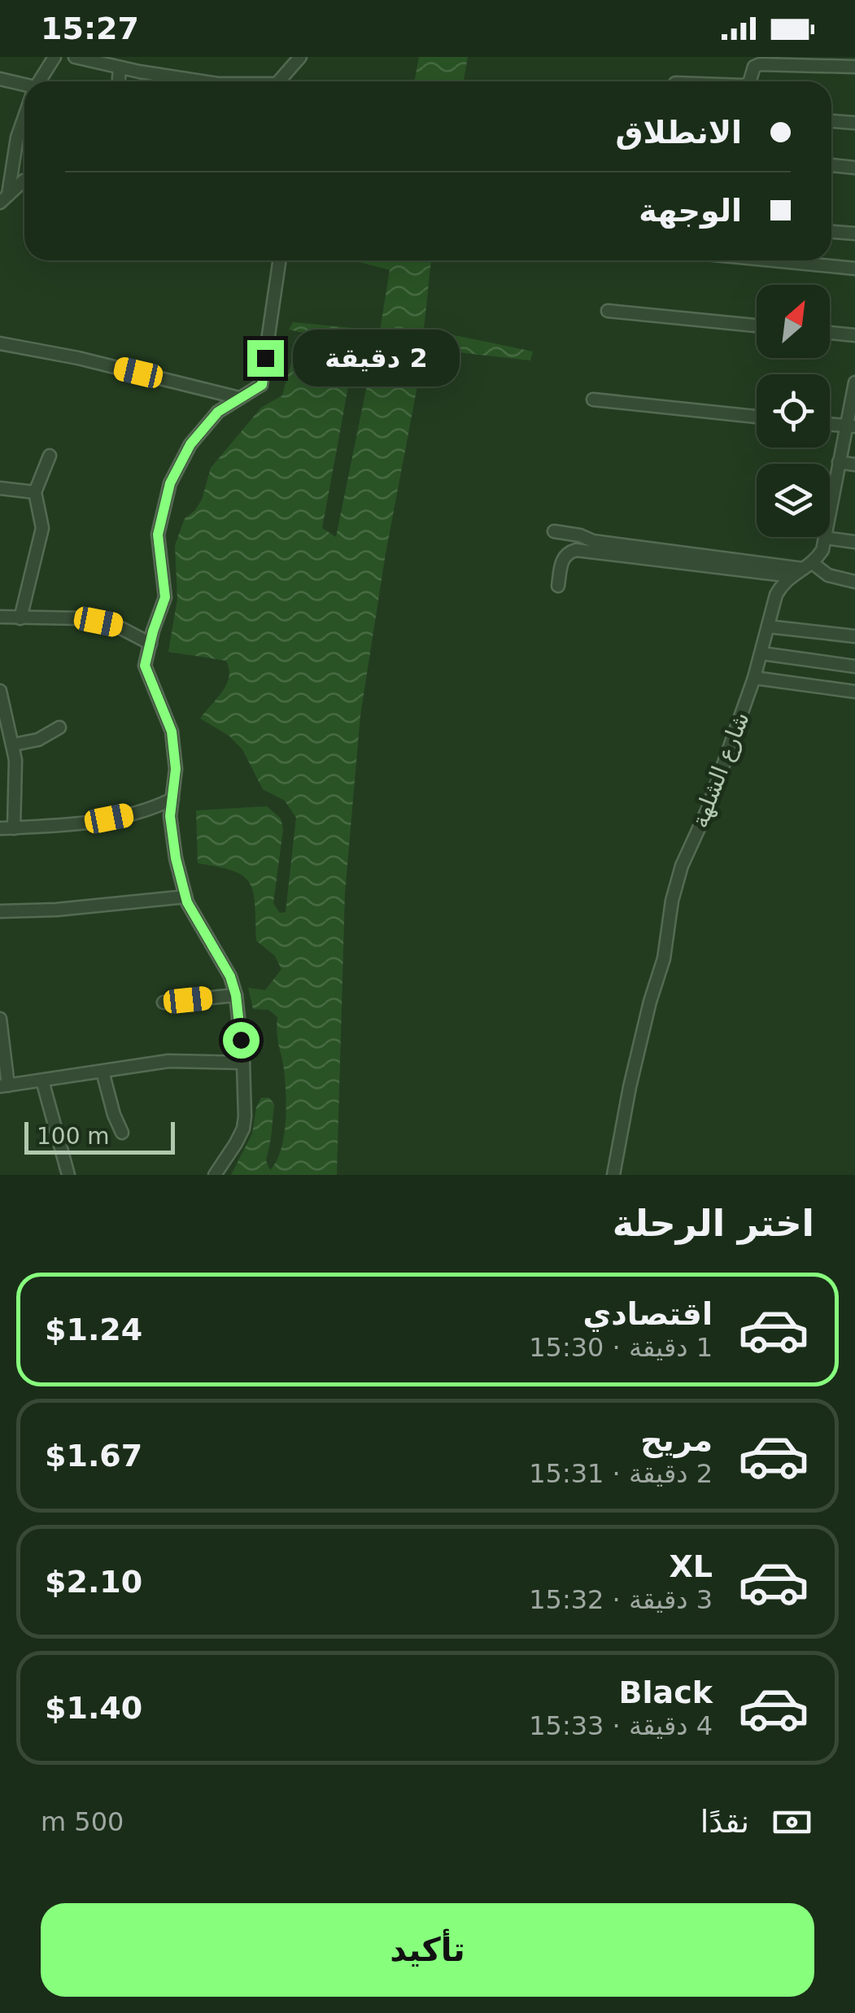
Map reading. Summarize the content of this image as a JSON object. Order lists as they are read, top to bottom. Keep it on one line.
{"streets":{"street":["شارع الشلهة"]},"scale_bar":"100 m","north":"top right","page":{"status":"15:27","banner":["الانطلاق","الوجهة"],"bubble":"2 دقيقة","scale":"100 m","heading":"اختر الرحلة","list":[{"name":"اقتصادي","note":"1 دقيقة · 15:30","value":"$1.24"},{"name":"مريح","note":"2 دقيقة · 15:31","value":"$1.67"},{"name":"XL","note":"3 دقيقة · 15:32","value":"$2.10"},{"name":"Black","note":"4 دقيقة · 15:33","value":"$1.40"}],"pay":["نقدًا","500 m"],"buttons":"تأكيد"}}
